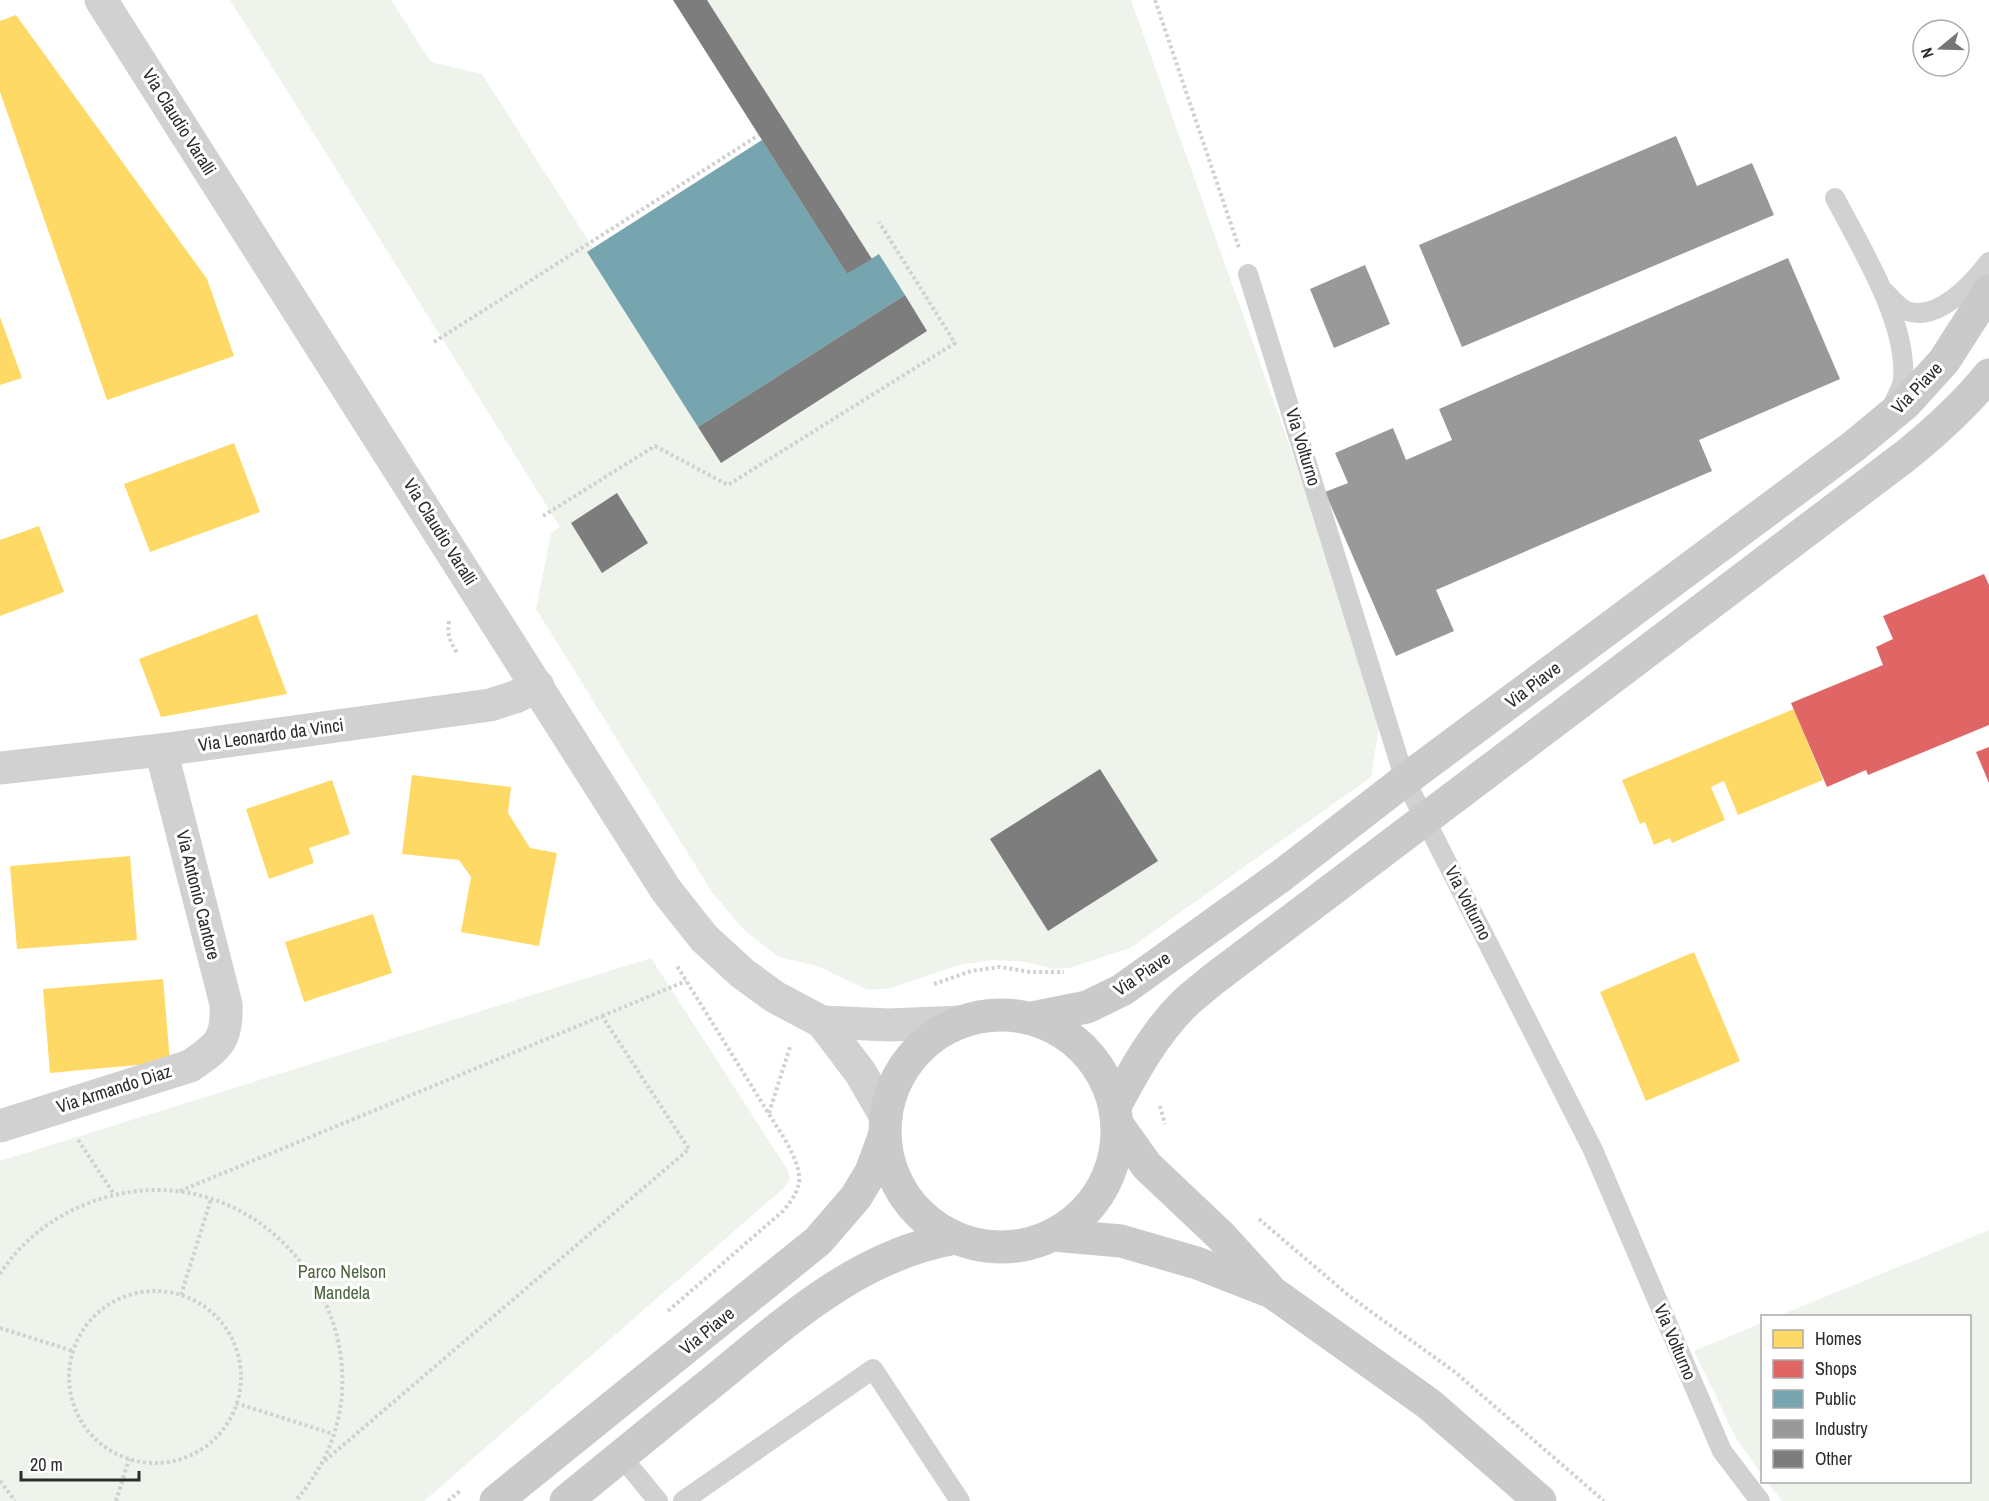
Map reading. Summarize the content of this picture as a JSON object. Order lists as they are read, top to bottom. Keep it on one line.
{"streets":{"street":["Via Claudio Varalli","Via Piave","Via Leonardo da Vinci","Via Antonio Cantore","Via Armando Diaz"],"lane":["Via Volturno"]},"crossings":[["Via Claudio Varalli","Via Piave"],["Via Claudio Varalli","Via Leonardo da Vinci"],["Via Piave","Via Volturno"],["Via Leonardo da Vinci","Via Antonio Cantore"],["Via Antonio Cantore","Via Armando Diaz"]],"parks":["Parco Nelson Mandela"],"legend":["Homes","Shops","Public","Industry","Other"],"scale_bar":"20 m","north":"left"}
